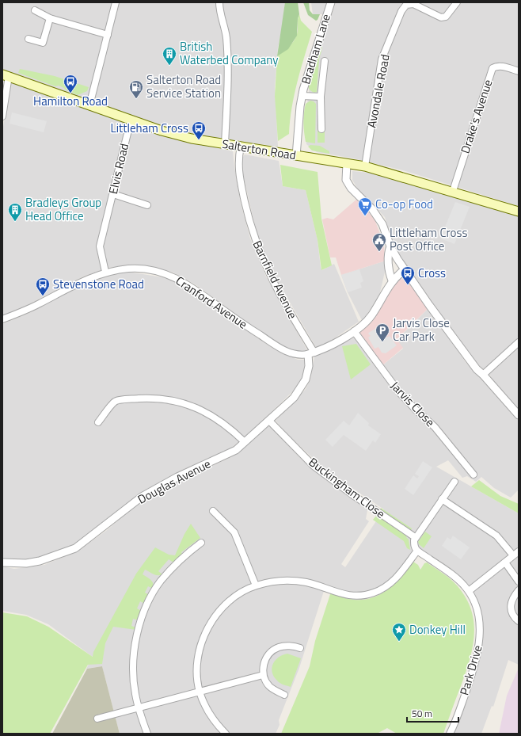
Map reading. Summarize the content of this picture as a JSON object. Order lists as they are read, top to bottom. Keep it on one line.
{"streets":{"main road":["Salterton Road"],"street":["Bradham Lane","Avondale Road","Drake's Avenue","Elvis Road","Barnfield Avenue","Cranford Avenue","Jarvis Close","Douglas Avenue","Buckingham Close","Park Drive"]},"crossings":[["Bradham Lane","Salterton Road"],["Avondale Road","Salterton Road"],["Drake's Avenue","Salterton Road"],["Salterton Road","Elvis Road"],["Salterton Road","Barnfield Avenue"],["Elvis Road","Cranford Avenue"],["Barnfield Avenue","Cranford Avenue"],["Barnfield Avenue","Douglas Avenue"],["Cranford Avenue","Jarvis Close"],["Cranford Avenue","Douglas Avenue"],["Douglas Avenue","Buckingham Close"]],"places":{"building":["British Waterbed Company","Bradleys Group Head Office"],"bus stop":["Hamilton Road","Littleham Cross","Cross","Stevenstone Road"],"fuel station":["Salterton Road Service Station"],"supermarket":["Co-op Food"],"public building":["Littleham Cross Post Office"],"parking":["Jarvis Close Car Park"],"place":["Donkey Hill"]},"scale_bar":"50 m"}
